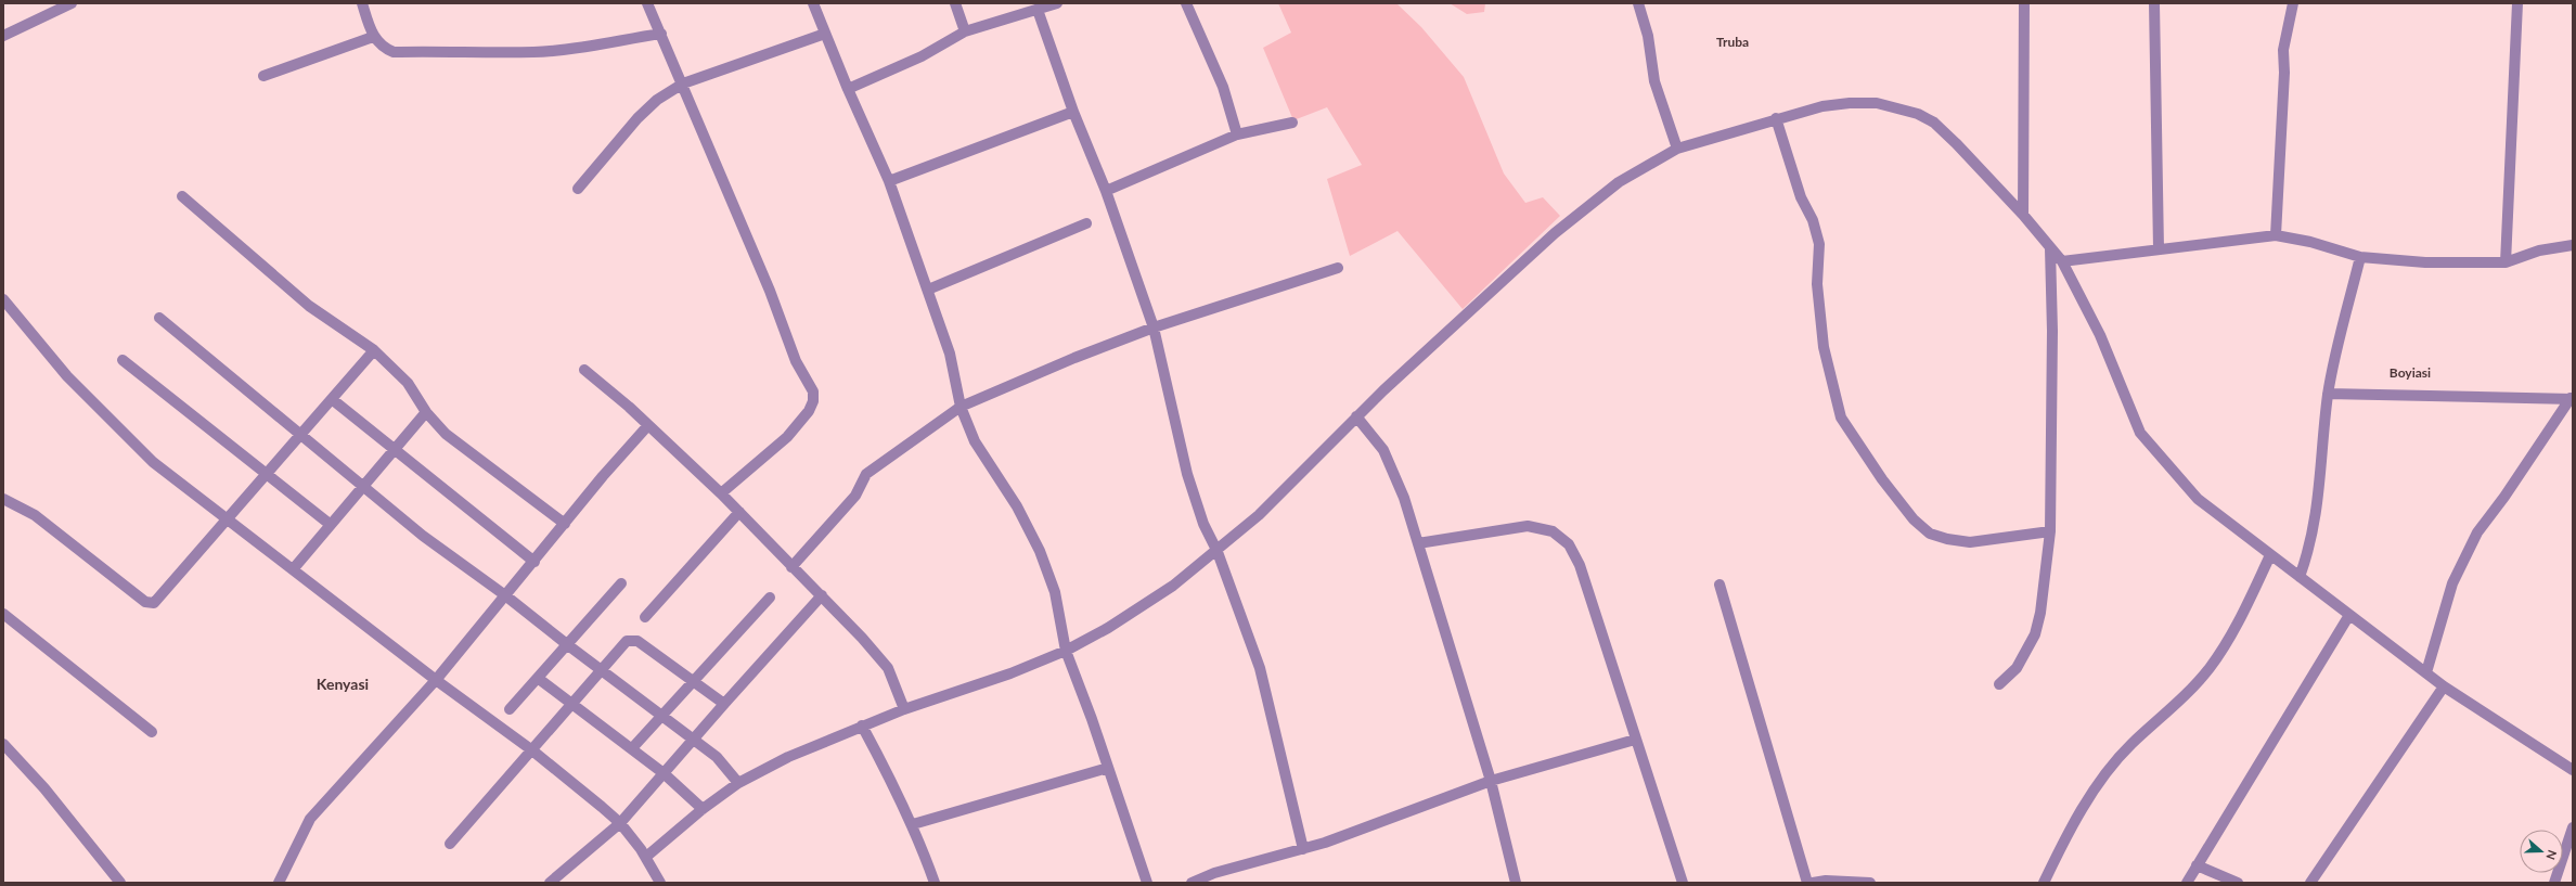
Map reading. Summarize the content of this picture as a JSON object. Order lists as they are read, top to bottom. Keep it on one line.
{"districts":["Truba","Boyiasi","Kenyasi"],"north":"right"}
